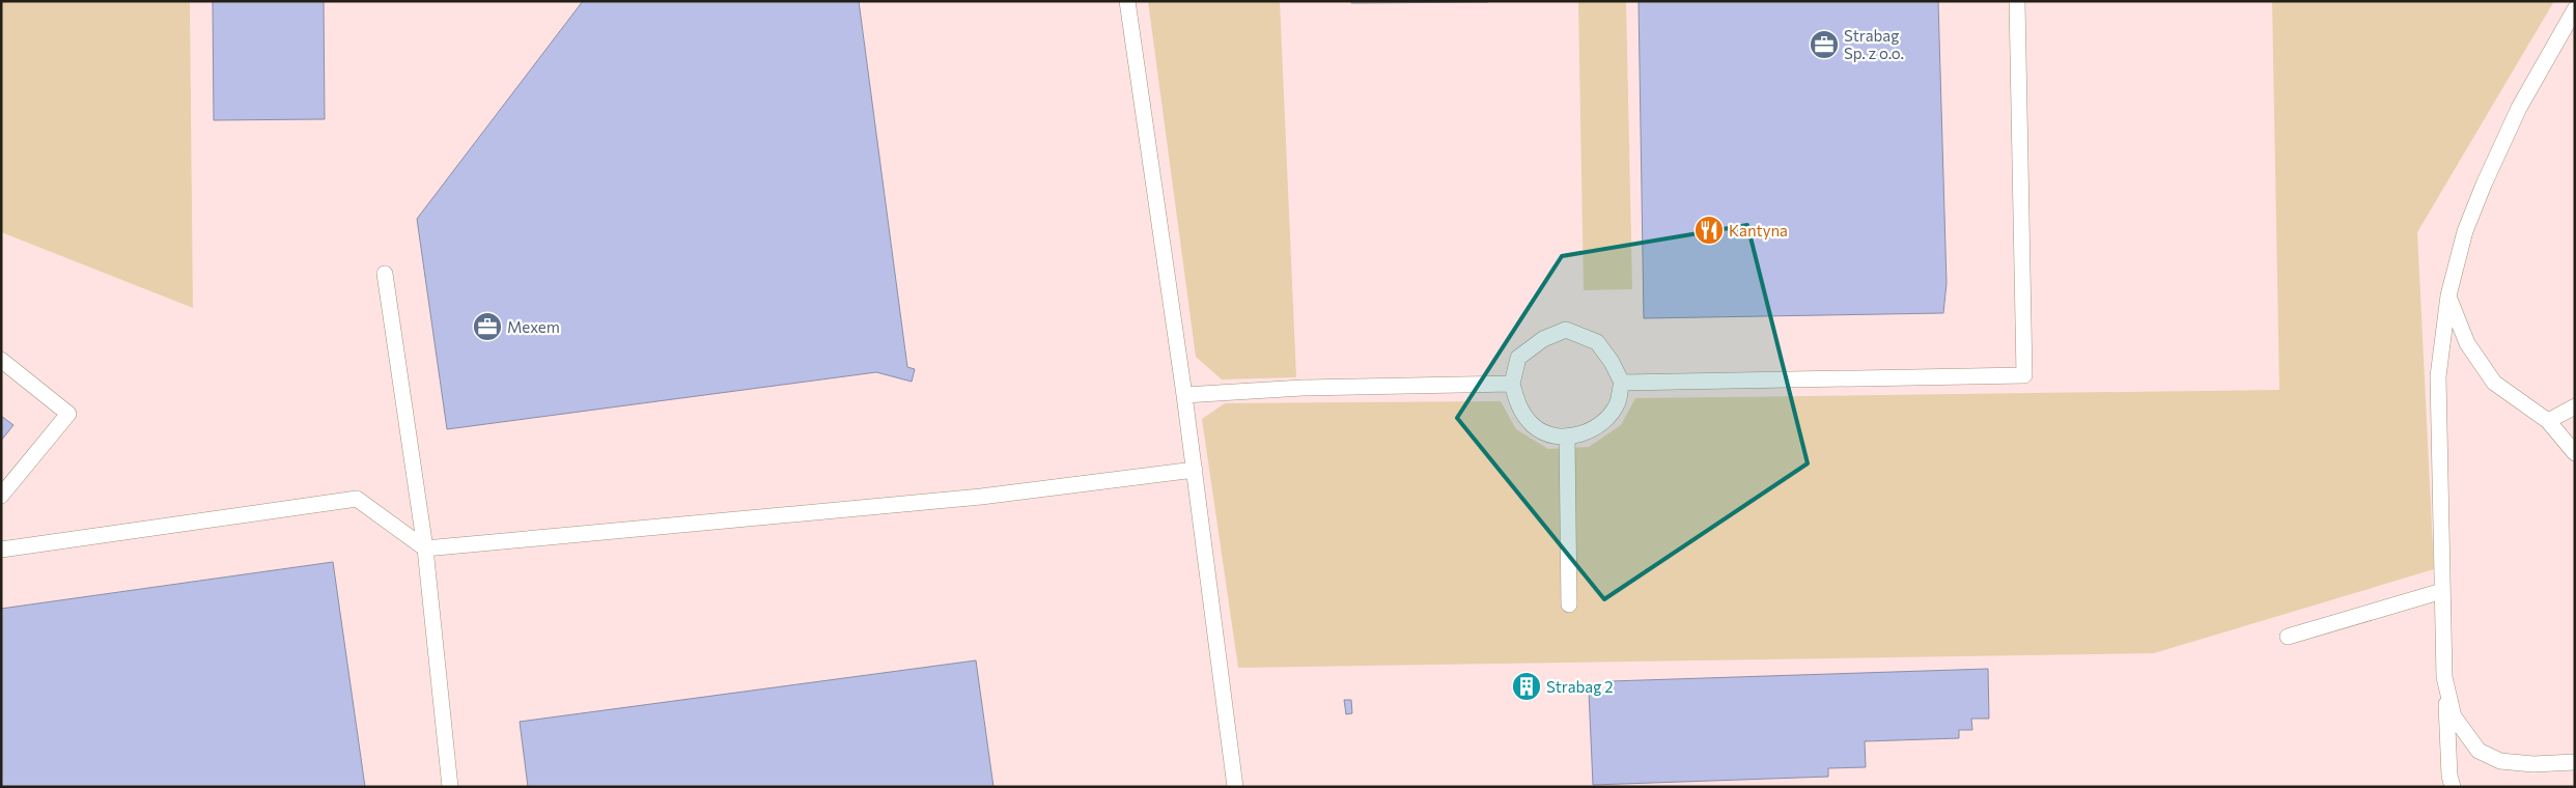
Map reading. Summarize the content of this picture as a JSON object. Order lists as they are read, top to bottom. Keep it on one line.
{"places":{"office":["Strabag Sp. z o.o.","Mexem"],"restaurant":["Kantyna"],"building":["Strabag 2"]}}
